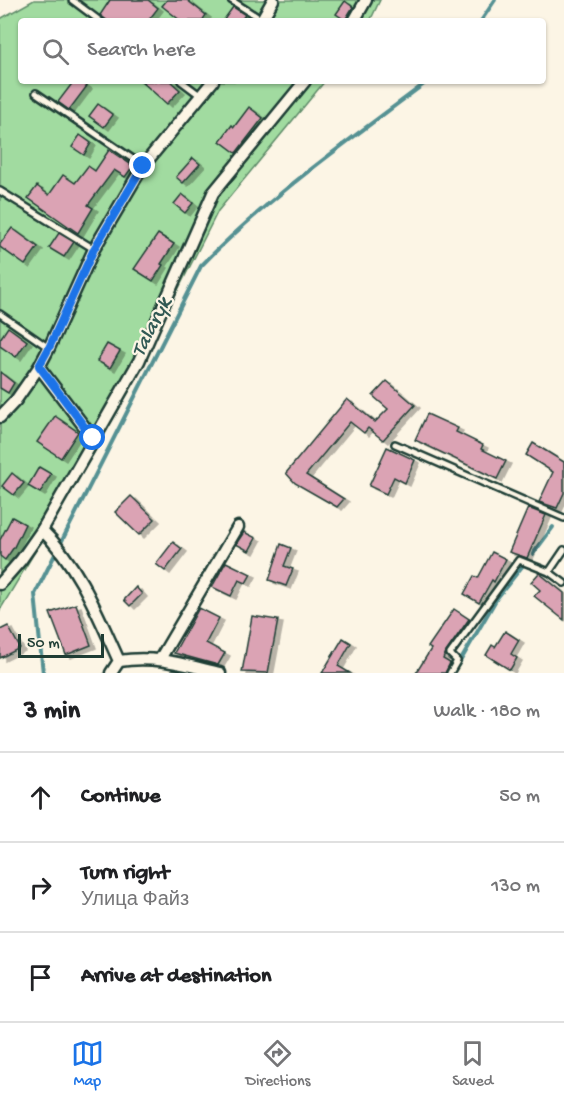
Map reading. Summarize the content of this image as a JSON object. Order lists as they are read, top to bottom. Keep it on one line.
{"water":["Talaryk"],"scale_bar":"50 m","page":{"search":"Search here","scale":"50 m","heading":["3 min","Walk · 180 m"],"list":[["Continue","50 m"],["Turn right","Улица Файз","130 m"],"Arrive at destination"],"nav":["Map","Directions","Saved"]}}
